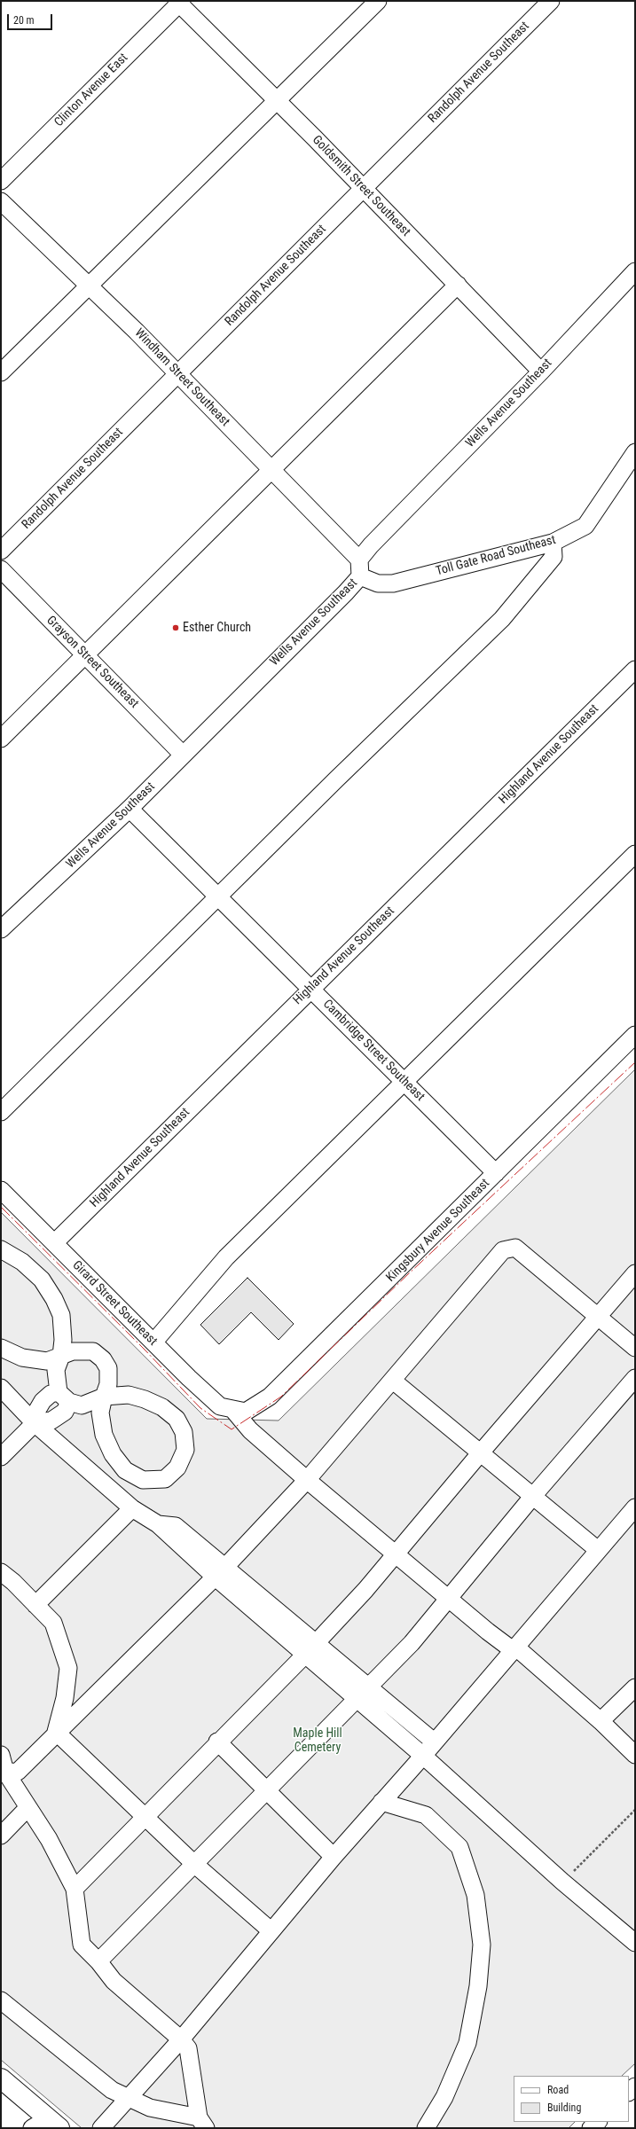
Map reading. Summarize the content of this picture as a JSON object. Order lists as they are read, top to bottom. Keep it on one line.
{"streets":{"street":["Randolph Avenue Southeast","Clinton Avenue East","Goldsmith Street Southeast","Windham Street Southeast","Wells Avenue Southeast","Toll Gate Road Southeast","Grayson Street Southeast","Highland Avenue Southeast","Cambridge Street Southeast","Kingsbury Avenue Southeast","Girard Street Southeast"]},"crossings":[["Randolph Avenue Southeast","Goldsmith Street Southeast"],["Randolph Avenue Southeast","Windham Street Southeast"],["Clinton Avenue East","Goldsmith Street Southeast"],["Goldsmith Street Southeast","Wells Avenue Southeast"],["Windham Street Southeast","Wells Avenue Southeast"],["Windham Street Southeast","Toll Gate Road Southeast"],["Wells Avenue Southeast","Toll Gate Road Southeast"],["Wells Avenue Southeast","Grayson Street Southeast"],["Wells Avenue Southeast","Cambridge Street Southeast"],["Highland Avenue Southeast","Cambridge Street Southeast"],["Highland Avenue Southeast","Girard Street Southeast"],["Cambridge Street Southeast","Kingsbury Avenue Southeast"],["Kingsbury Avenue Southeast","Girard Street Southeast"]],"parks":["Maple Hill Cemetery"],"places":["Esther Church"],"legend":["Road","Building"],"scale_bar":"20 m"}
